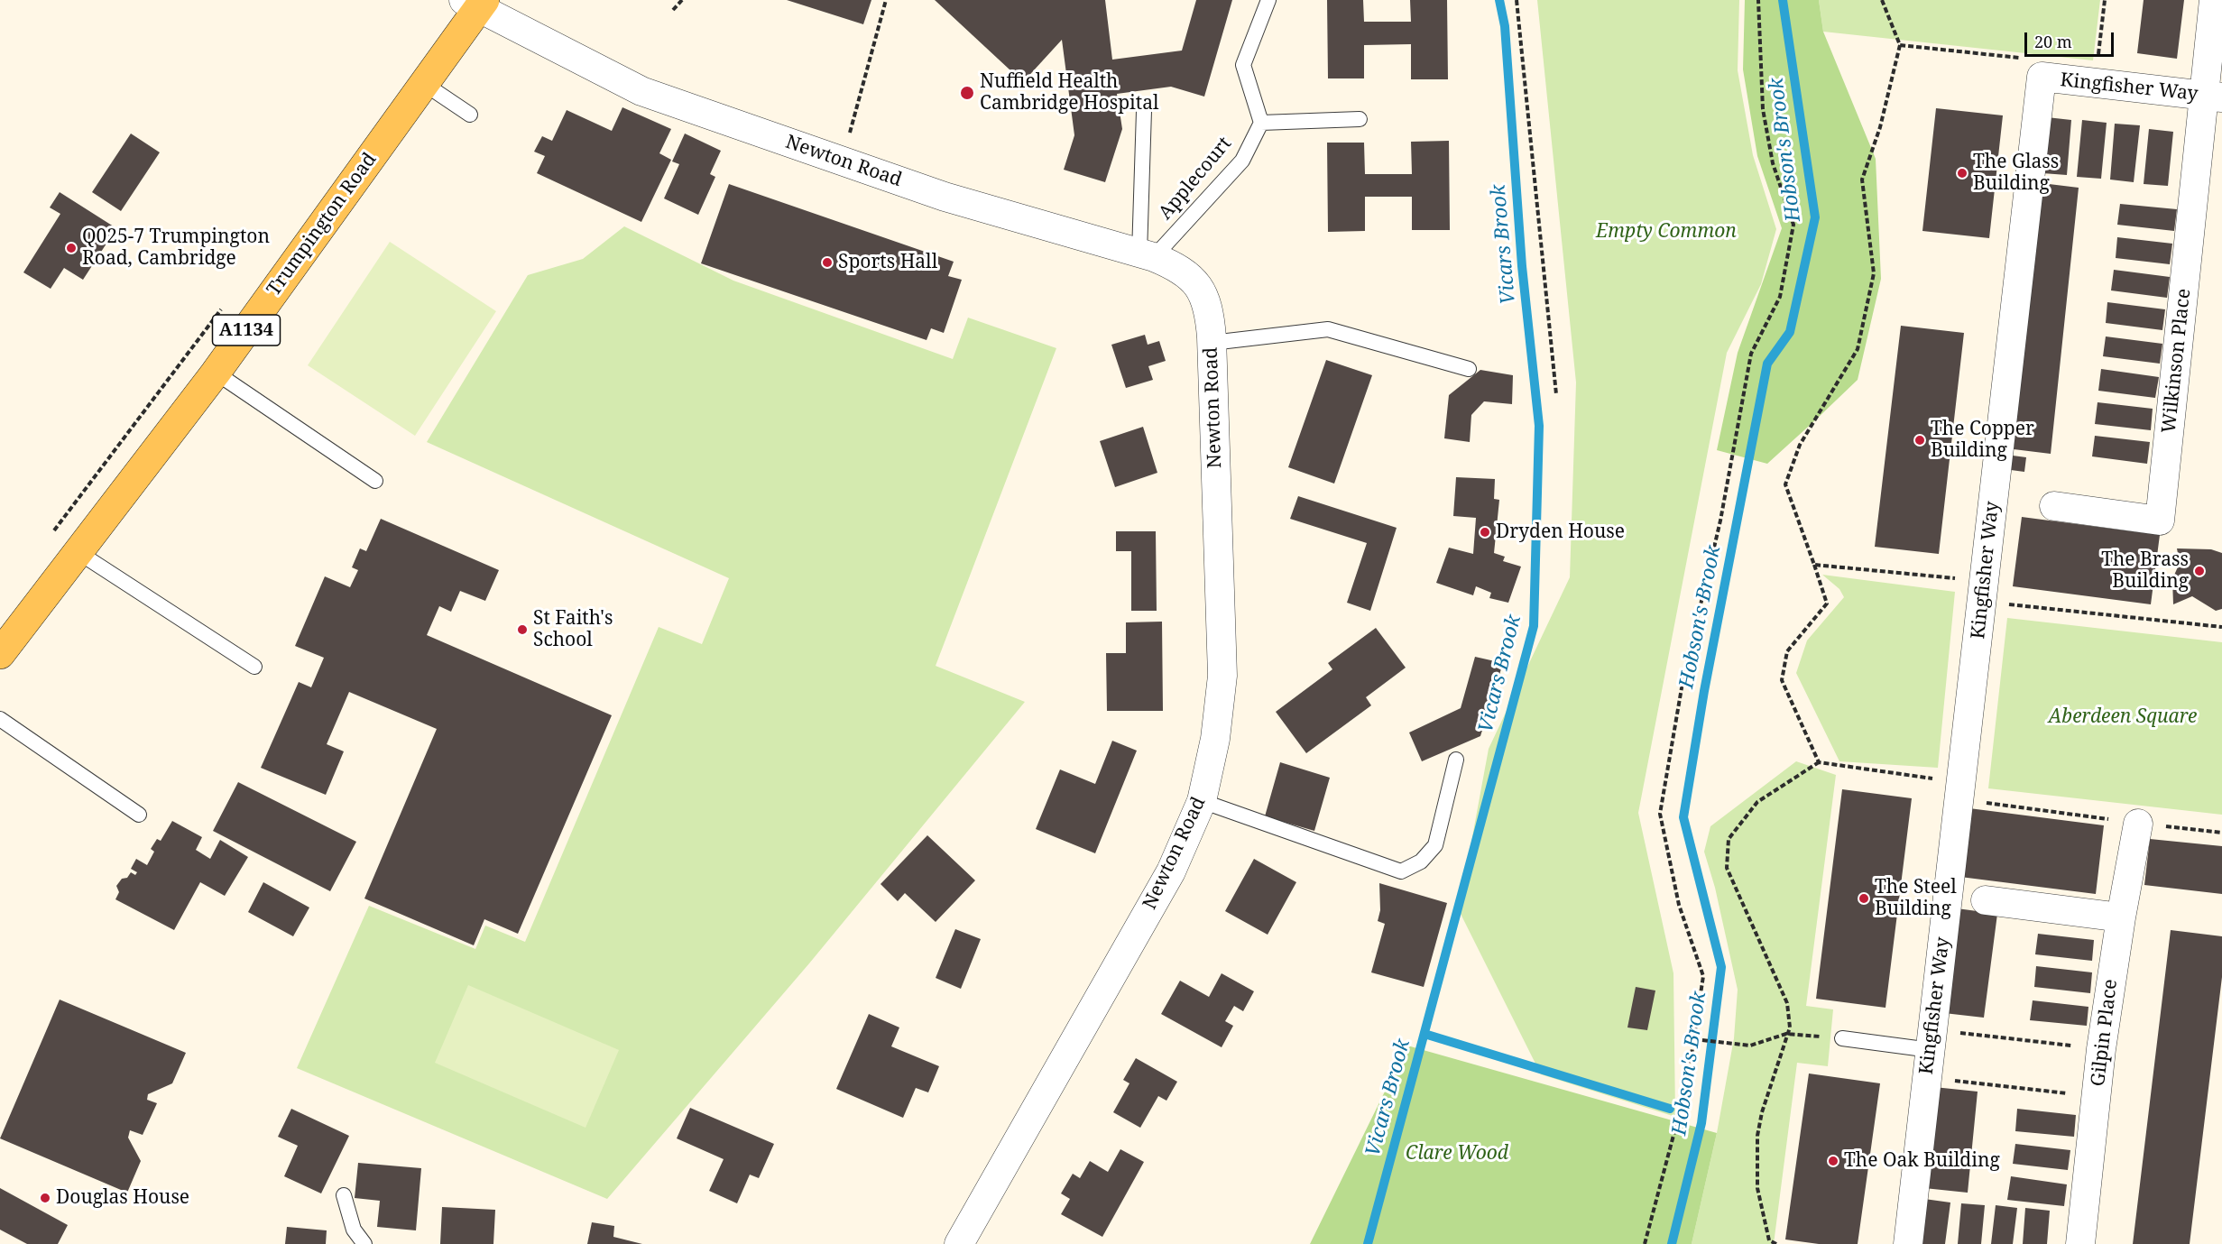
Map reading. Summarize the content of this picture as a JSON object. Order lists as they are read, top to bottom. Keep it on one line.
{"streets":{"main road":["Trumpington Road","A1134"],"street":["Kingfisher Way","Newton Road","Wilkinson Place","Gilpin Place"],"lane":["Applecourt"]},"crossings":[["Kingfisher Way","Wilkinson Place"],["Newton Road","Applecourt"],["Newton Road","Trumpington Road"]],"water":["Hobson's Brook","Vicars Brook"],"parks":["Empty Common","Aberdeen Square","Clare Wood"],"places":["Nuffield Health Cambridge Hospital","The Glass Building","Q025-7 Trumpington Road, Cambridge","Sports Hall","The Copper Building","Dryden House","The Brass Building","St Faith's School","The Steel Building","The Oak Building","Douglas House"],"scale_bar":"20 m"}
